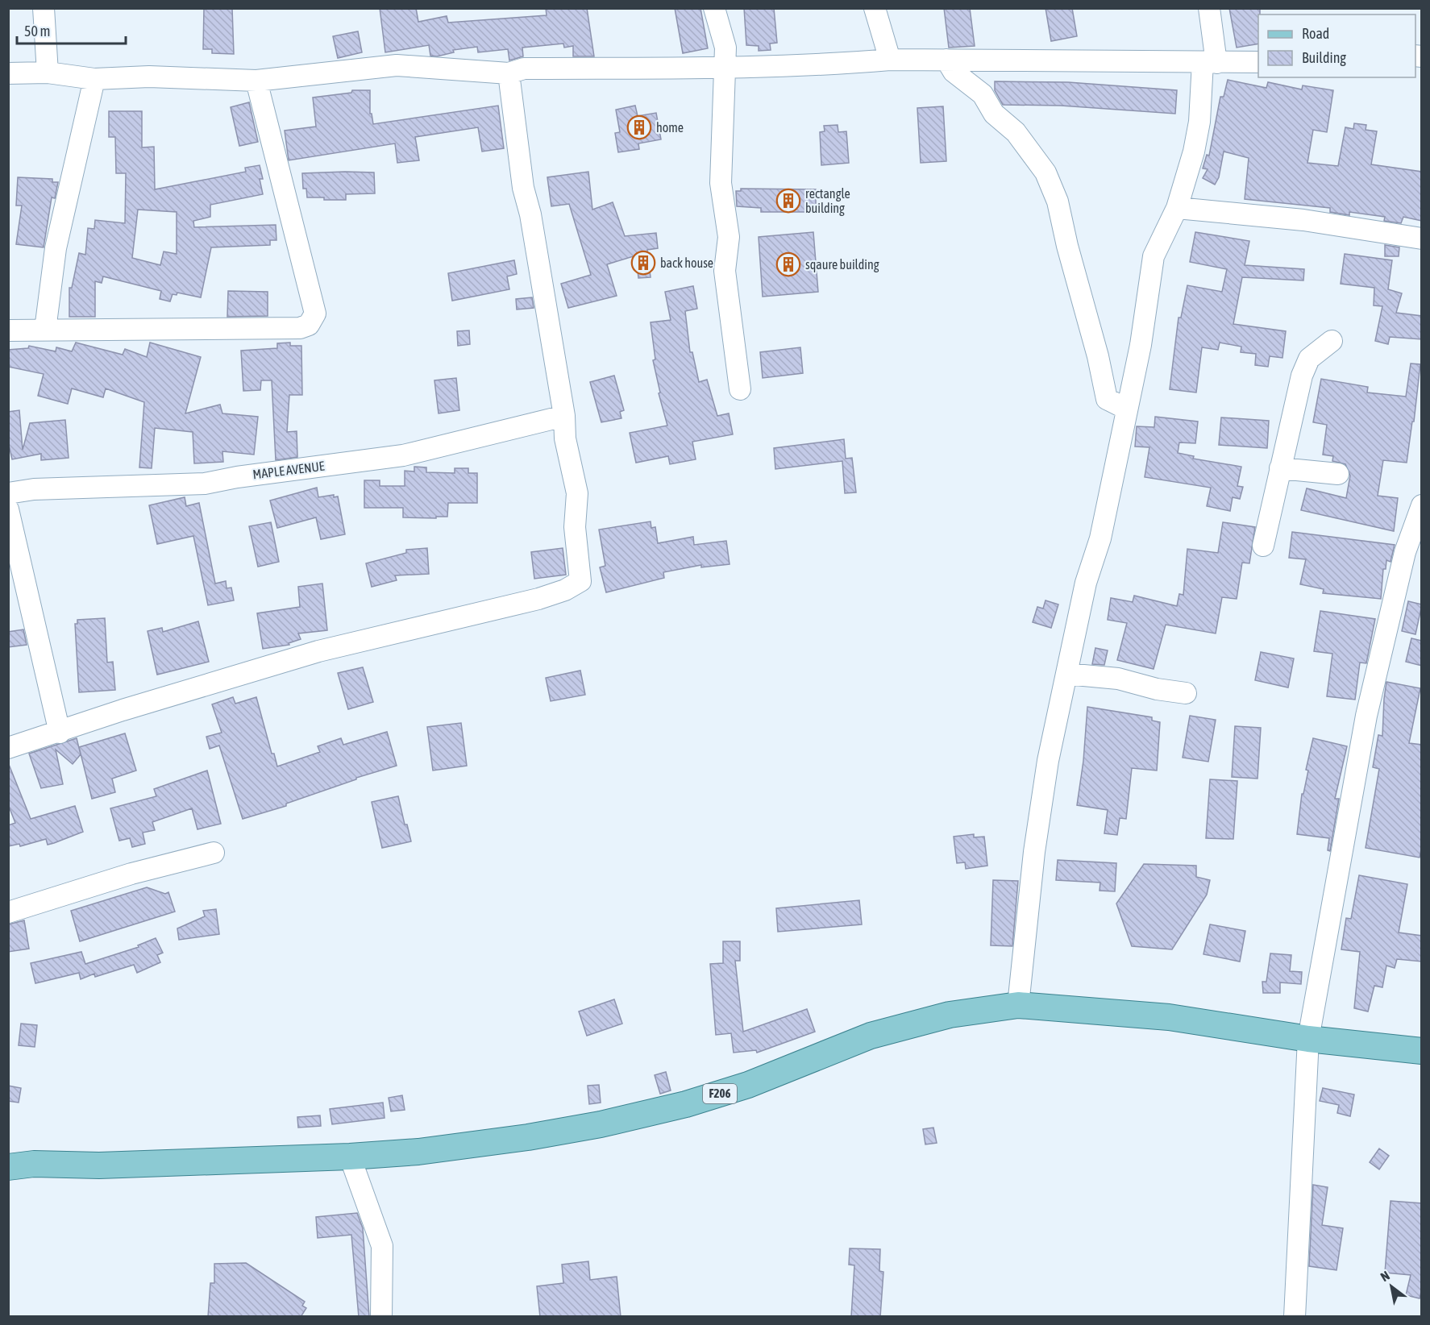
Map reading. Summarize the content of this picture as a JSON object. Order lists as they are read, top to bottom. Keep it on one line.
{"streets":{"main road":["F206"],"street":["MAPLE AVENUE"]},"places":{"building":["home","rectangle building","back house","sqaure building"]},"legend":["Road","Building"],"scale_bar":"50 m","north":"top left"}
